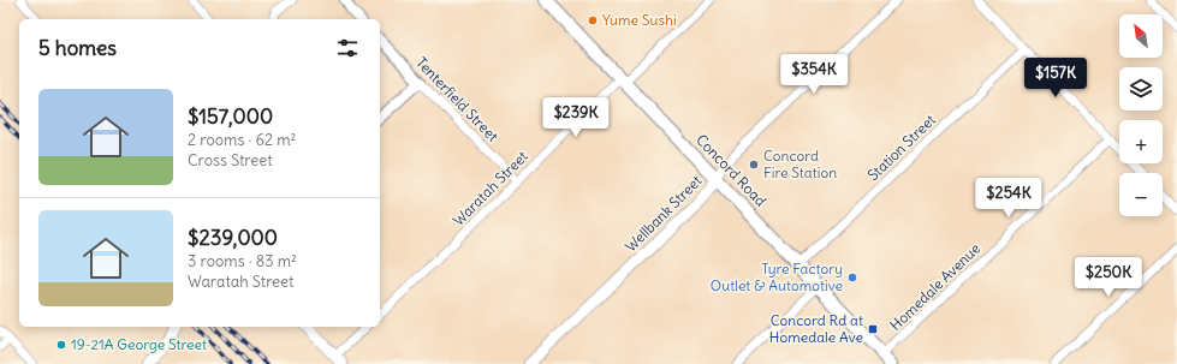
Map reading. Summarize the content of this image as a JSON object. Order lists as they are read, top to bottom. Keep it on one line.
{"streets":{"main road":["Concord Road","Wellbank Street"],"street":["Tenterfield Street","Station Street","Waratah Street","Homedale Avenue"]},"crossings":[["Tenterfield Street","Waratah Street"],["Station Street","Concord Road"],["Concord Road","Waratah Street"],["Concord Road","Wellbank Street"],["Concord Road","Homedale Avenue"]],"places":{"other":["Yume Sushi","Concord Fire Station","Tyre Factory Outlet & Automotive","19-21A George Street"],"transit":["Concord Rd at Homedale Ave"]},"north":"top left","page":{"map_buttons":["+","−"],"heading":"5 homes","price":["$354K","$157K","$239K","$254K","$250K"],"list":[{"name":"$157,000","note":"2 rooms · 62 m² · Cross Street"},{"name":"$239,000","note":"3 rooms · 83 m² · Waratah Street"}]}}
